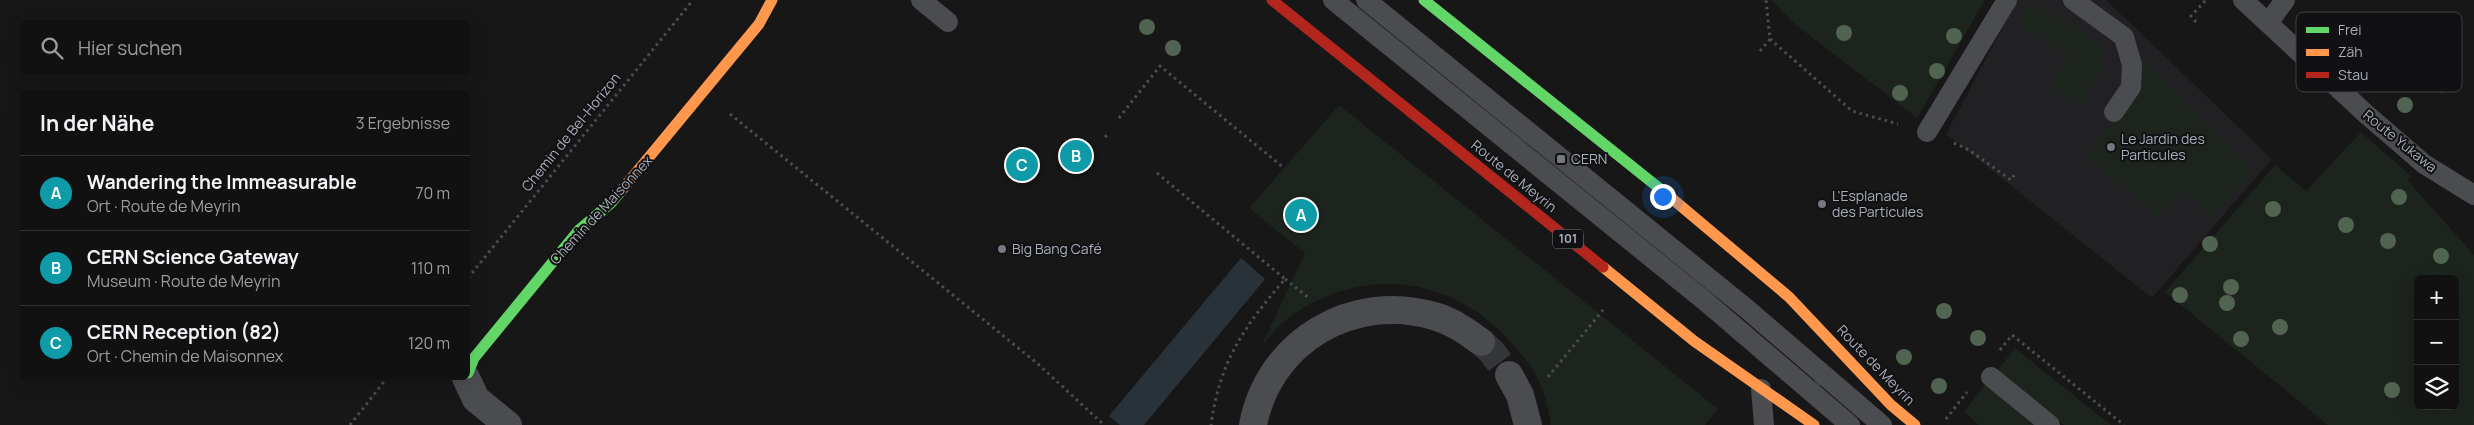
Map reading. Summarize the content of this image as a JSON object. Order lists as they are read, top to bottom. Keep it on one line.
{"streets":{"main road":["Route de Meyrin","Chemin de Maisonnex","101"],"lane":["Route Yukawa"],"path":["Chemin de Bel-Horizon"]},"places":{"other":["Le Jardin des Particules","L'Esplanade des Particules","Big Bang Café"],"transit":["CERN"]},"legend":["Frei","Zäh","Stau"],"page":{"search":"Hier suchen","heading":["In der Nähe","3 Ergebnisse"],"pins":["B","C","A"],"list":[{"mark":"A","name":"Wandering the Immeasurable","note":"Ort · Route de Meyrin","value":"70 m"},{"mark":"B","name":"CERN Science Gateway","note":"Museum · Route de Meyrin","value":"110 m"},{"mark":"C","name":"CERN Reception (82)","note":"Ort · Chemin de Maisonnex","value":"120 m"}],"map_buttons":["+","−"]}}
